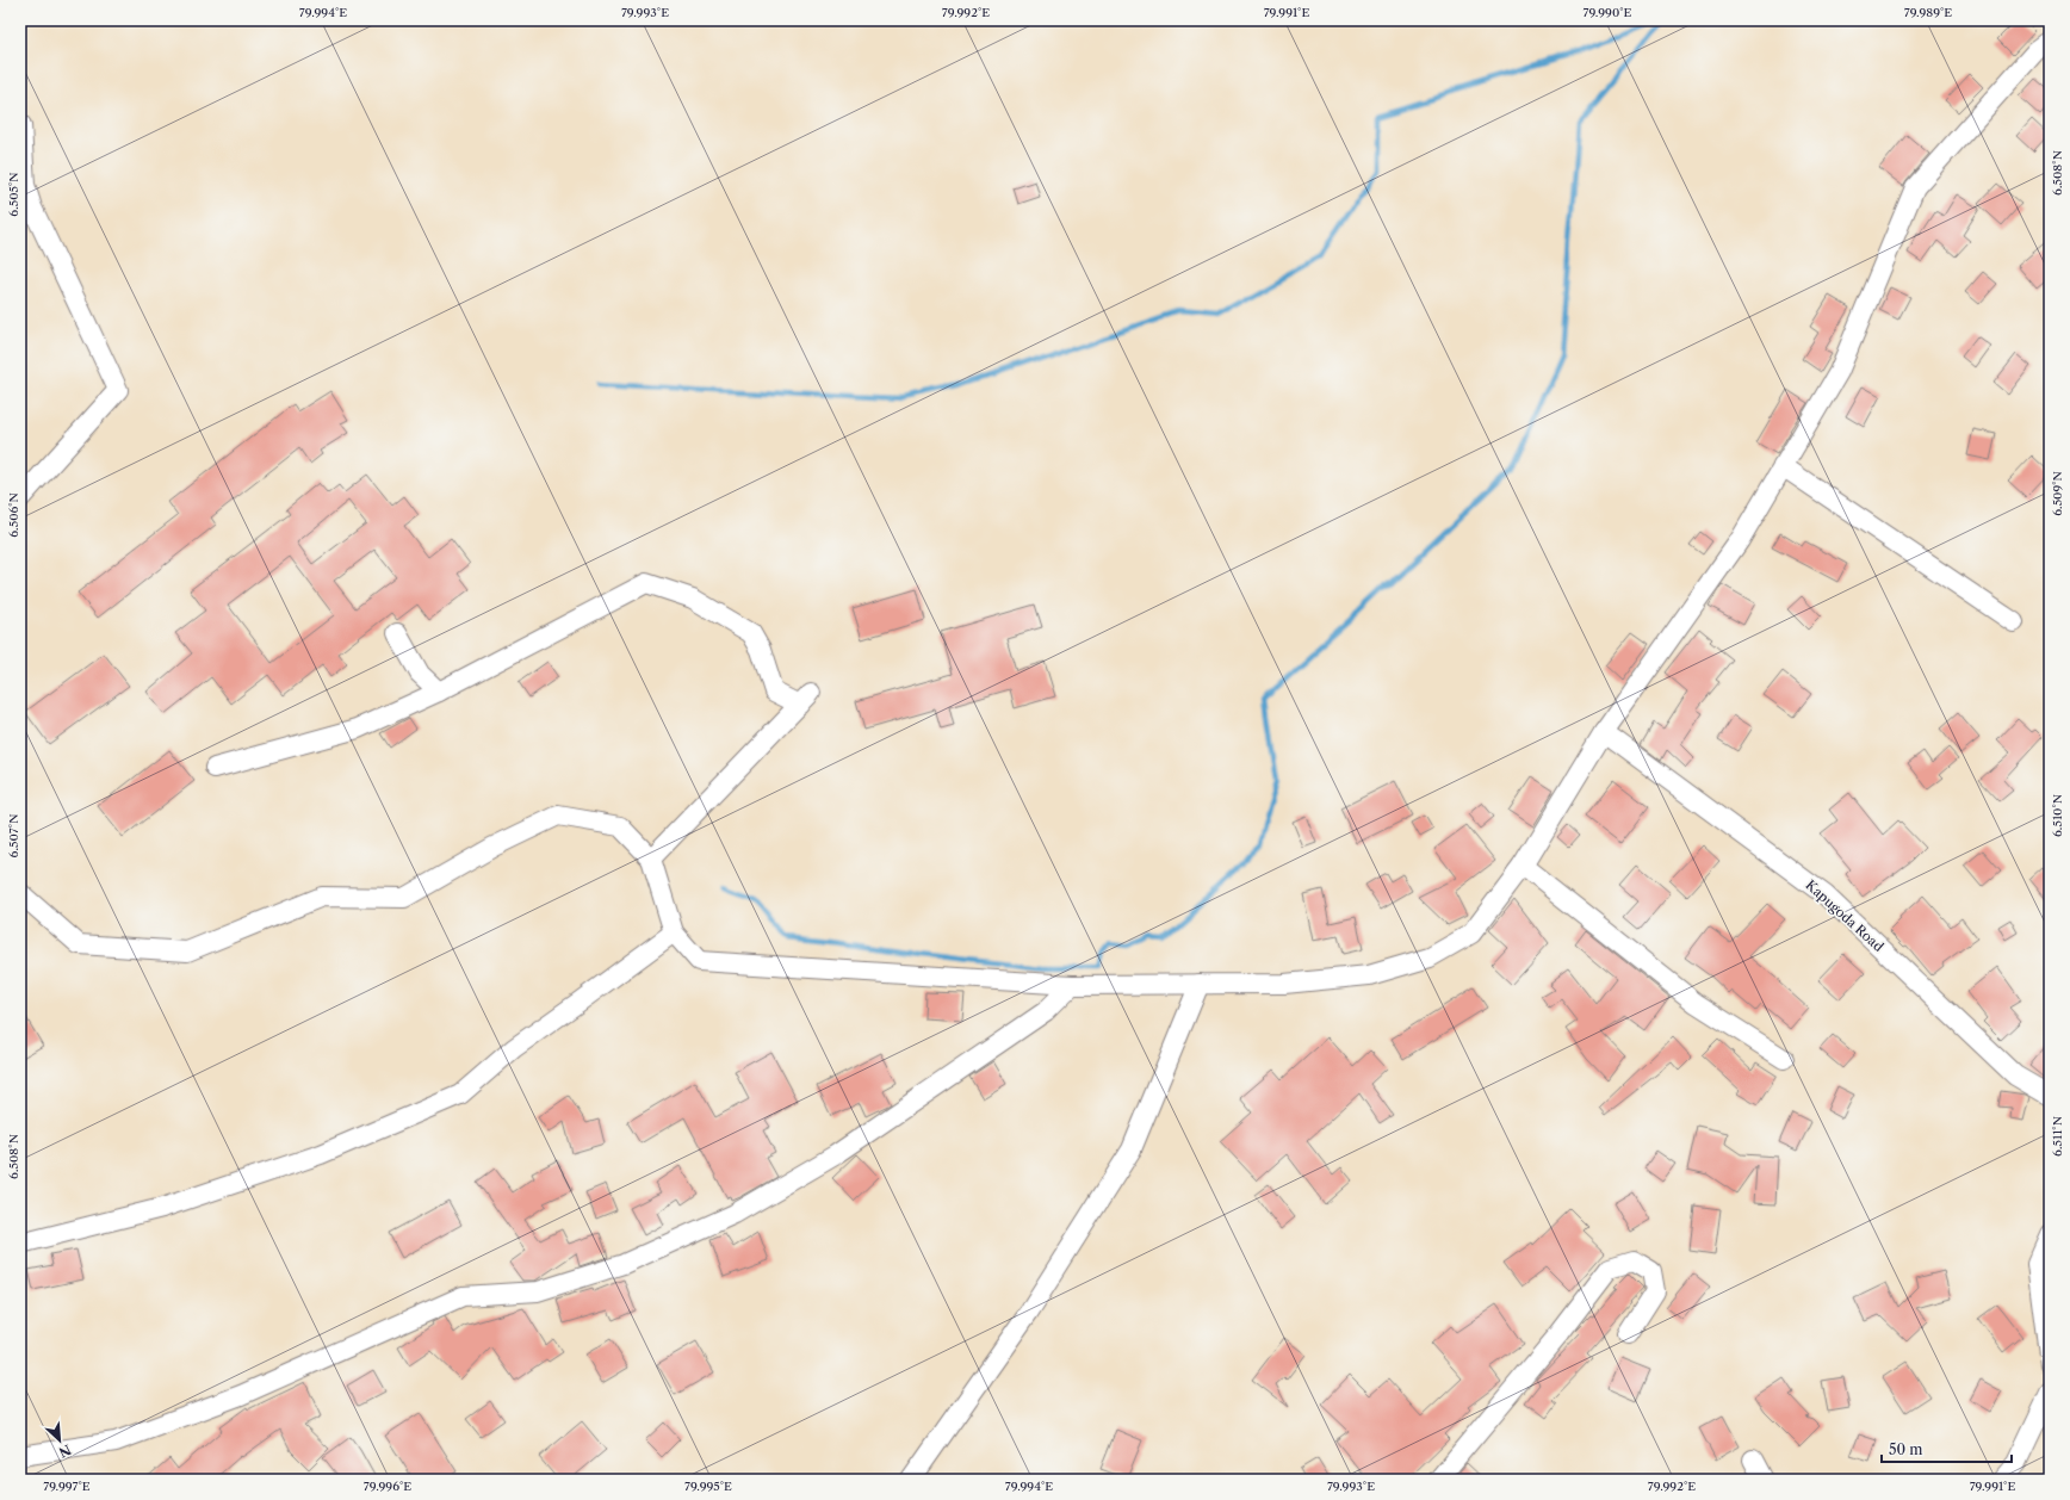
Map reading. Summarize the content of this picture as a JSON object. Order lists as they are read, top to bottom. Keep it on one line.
{"streets":{"street":["Kapugoda Road"]},"scale_bar":"50 m","north":"bottom right","coordinates":["79.994°E","79.993°E","79.992°E","79.991°E","79.990°E","79.989°E","6.508°N","6.505°N","6.509°N","6.506°N","6.510°N","6.507°N","6.511°N","79.997°E","79.996°E","79.995°E"]}
